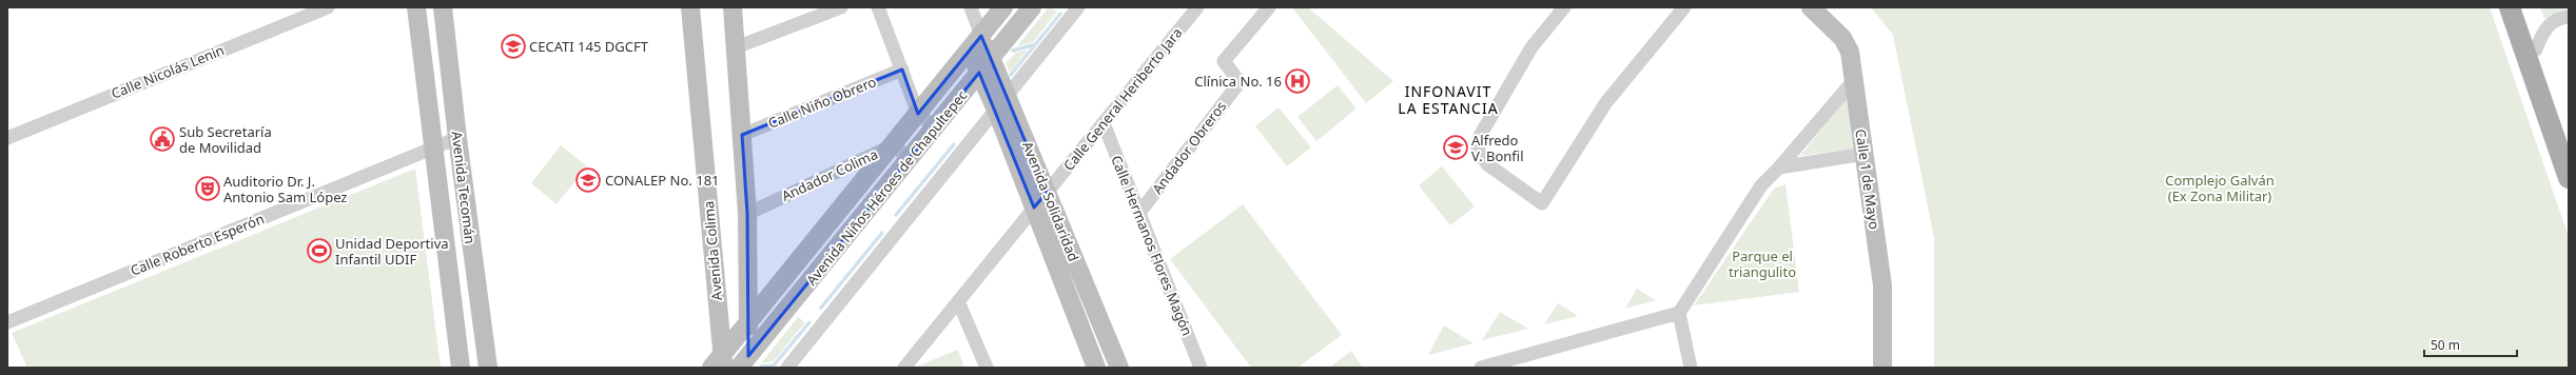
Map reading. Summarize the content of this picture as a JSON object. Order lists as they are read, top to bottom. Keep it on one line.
{"streets":{"street":["Calle Nicolás Lenin","Calle General Heriberto Jara","Calle Niño Obrero","Andador Obreros","Andador Colima","Calle 1 de Mayo","Avenida Tecomán","Avenida Niños Héroes de Chapultepec","Avenida Solidaridad","Calle Roberto Esperón","Calle Hermanos Flores Magón","Avenida Colima"]},"crossings":[["Calle General Heriberto Jara","Avenida Solidaridad"],["Calle General Heriberto Jara","Calle Hermanos Flores Magón"],["Andador Obreros","Calle Hermanos Flores Magón"],["Andador Colima","Avenida Niños Héroes de Chapultepec"],["Avenida Tecomán","Calle Roberto Esperón"],["Avenida Niños Héroes de Chapultepec","Avenida Solidaridad"],["Avenida Niños Héroes de Chapultepec","Avenida Colima"]],"districts":["INFONAVIT LA ESTANCIA"],"parks":["Complejo Galván (Ex Zona Militar)","Parque el triangulito"],"places":{"school or university":["CECATI 145 DGCFT","Alfredo V. Bonfil","CONALEP No. 181"],"hospital":["Clínica No. 16"],"public building":["Sub Secretaría de Movilidad"],"theatre":["Auditorio Dr. J. Antonio Sam López"],"sports":["Unidad Deportiva Infantil UDIF"]},"scale_bar":"50 m"}
